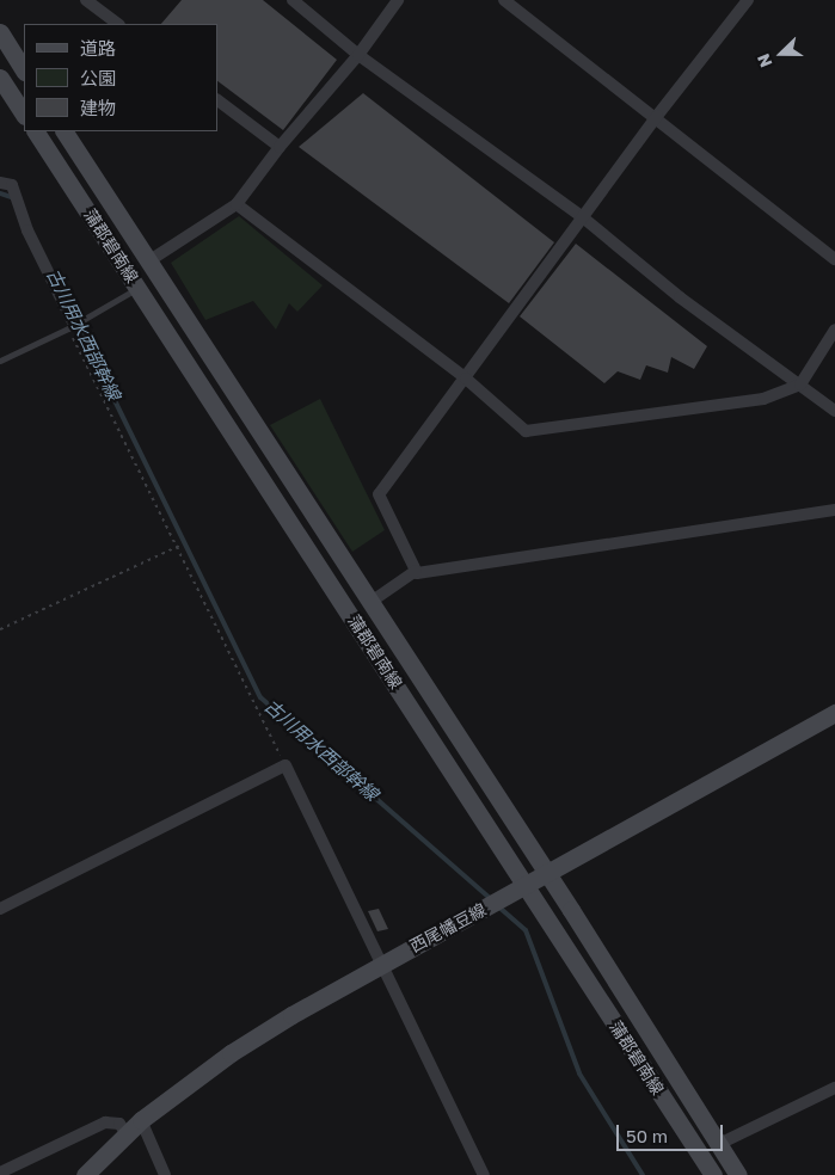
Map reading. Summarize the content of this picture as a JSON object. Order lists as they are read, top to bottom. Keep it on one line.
{"streets":{"main road":["蒲郡碧南線","西尾幡豆線"]},"crossings":[["蒲郡碧南線","西尾幡豆線"]],"water":["古川用水西部幹線"],"legend":["道路","公園","建物"],"scale_bar":"50 m","north":"left"}
